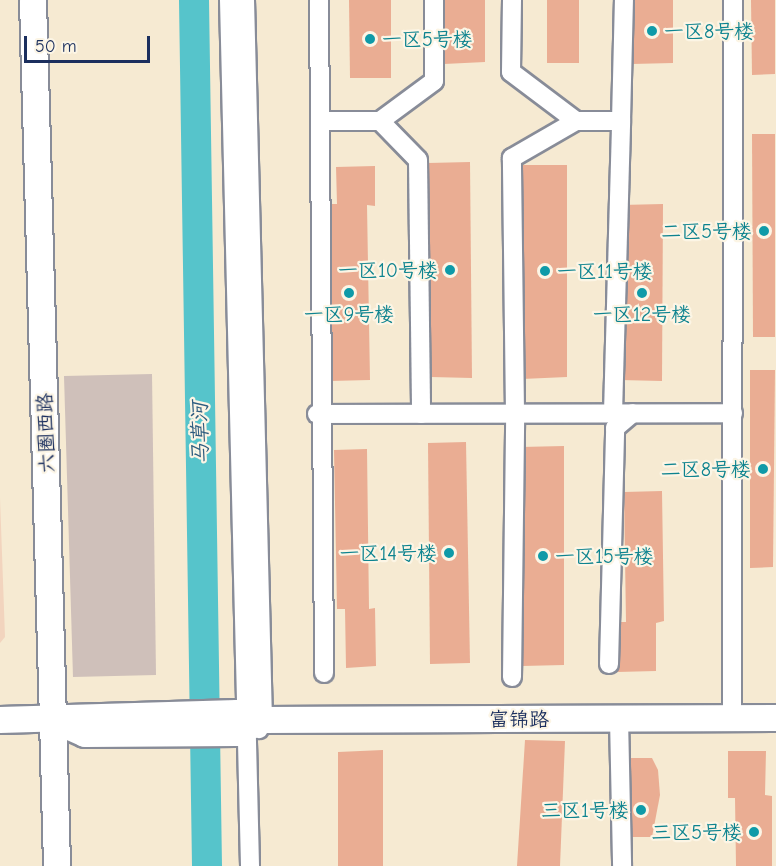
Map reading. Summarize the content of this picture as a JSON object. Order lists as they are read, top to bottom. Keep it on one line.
{"streets":{"street":["六圈西路","富锦路"]},"crossings":[["六圈西路","富锦路"]],"water":["马草河"],"places":["一区8号楼","一区5号楼","二区5号楼","一区10号楼","一区11号楼","一区9号楼","一区12号楼","二区8号楼","一区14号楼","一区15号楼","三区1号楼","三区5号楼"],"scale_bar":"50 m"}
